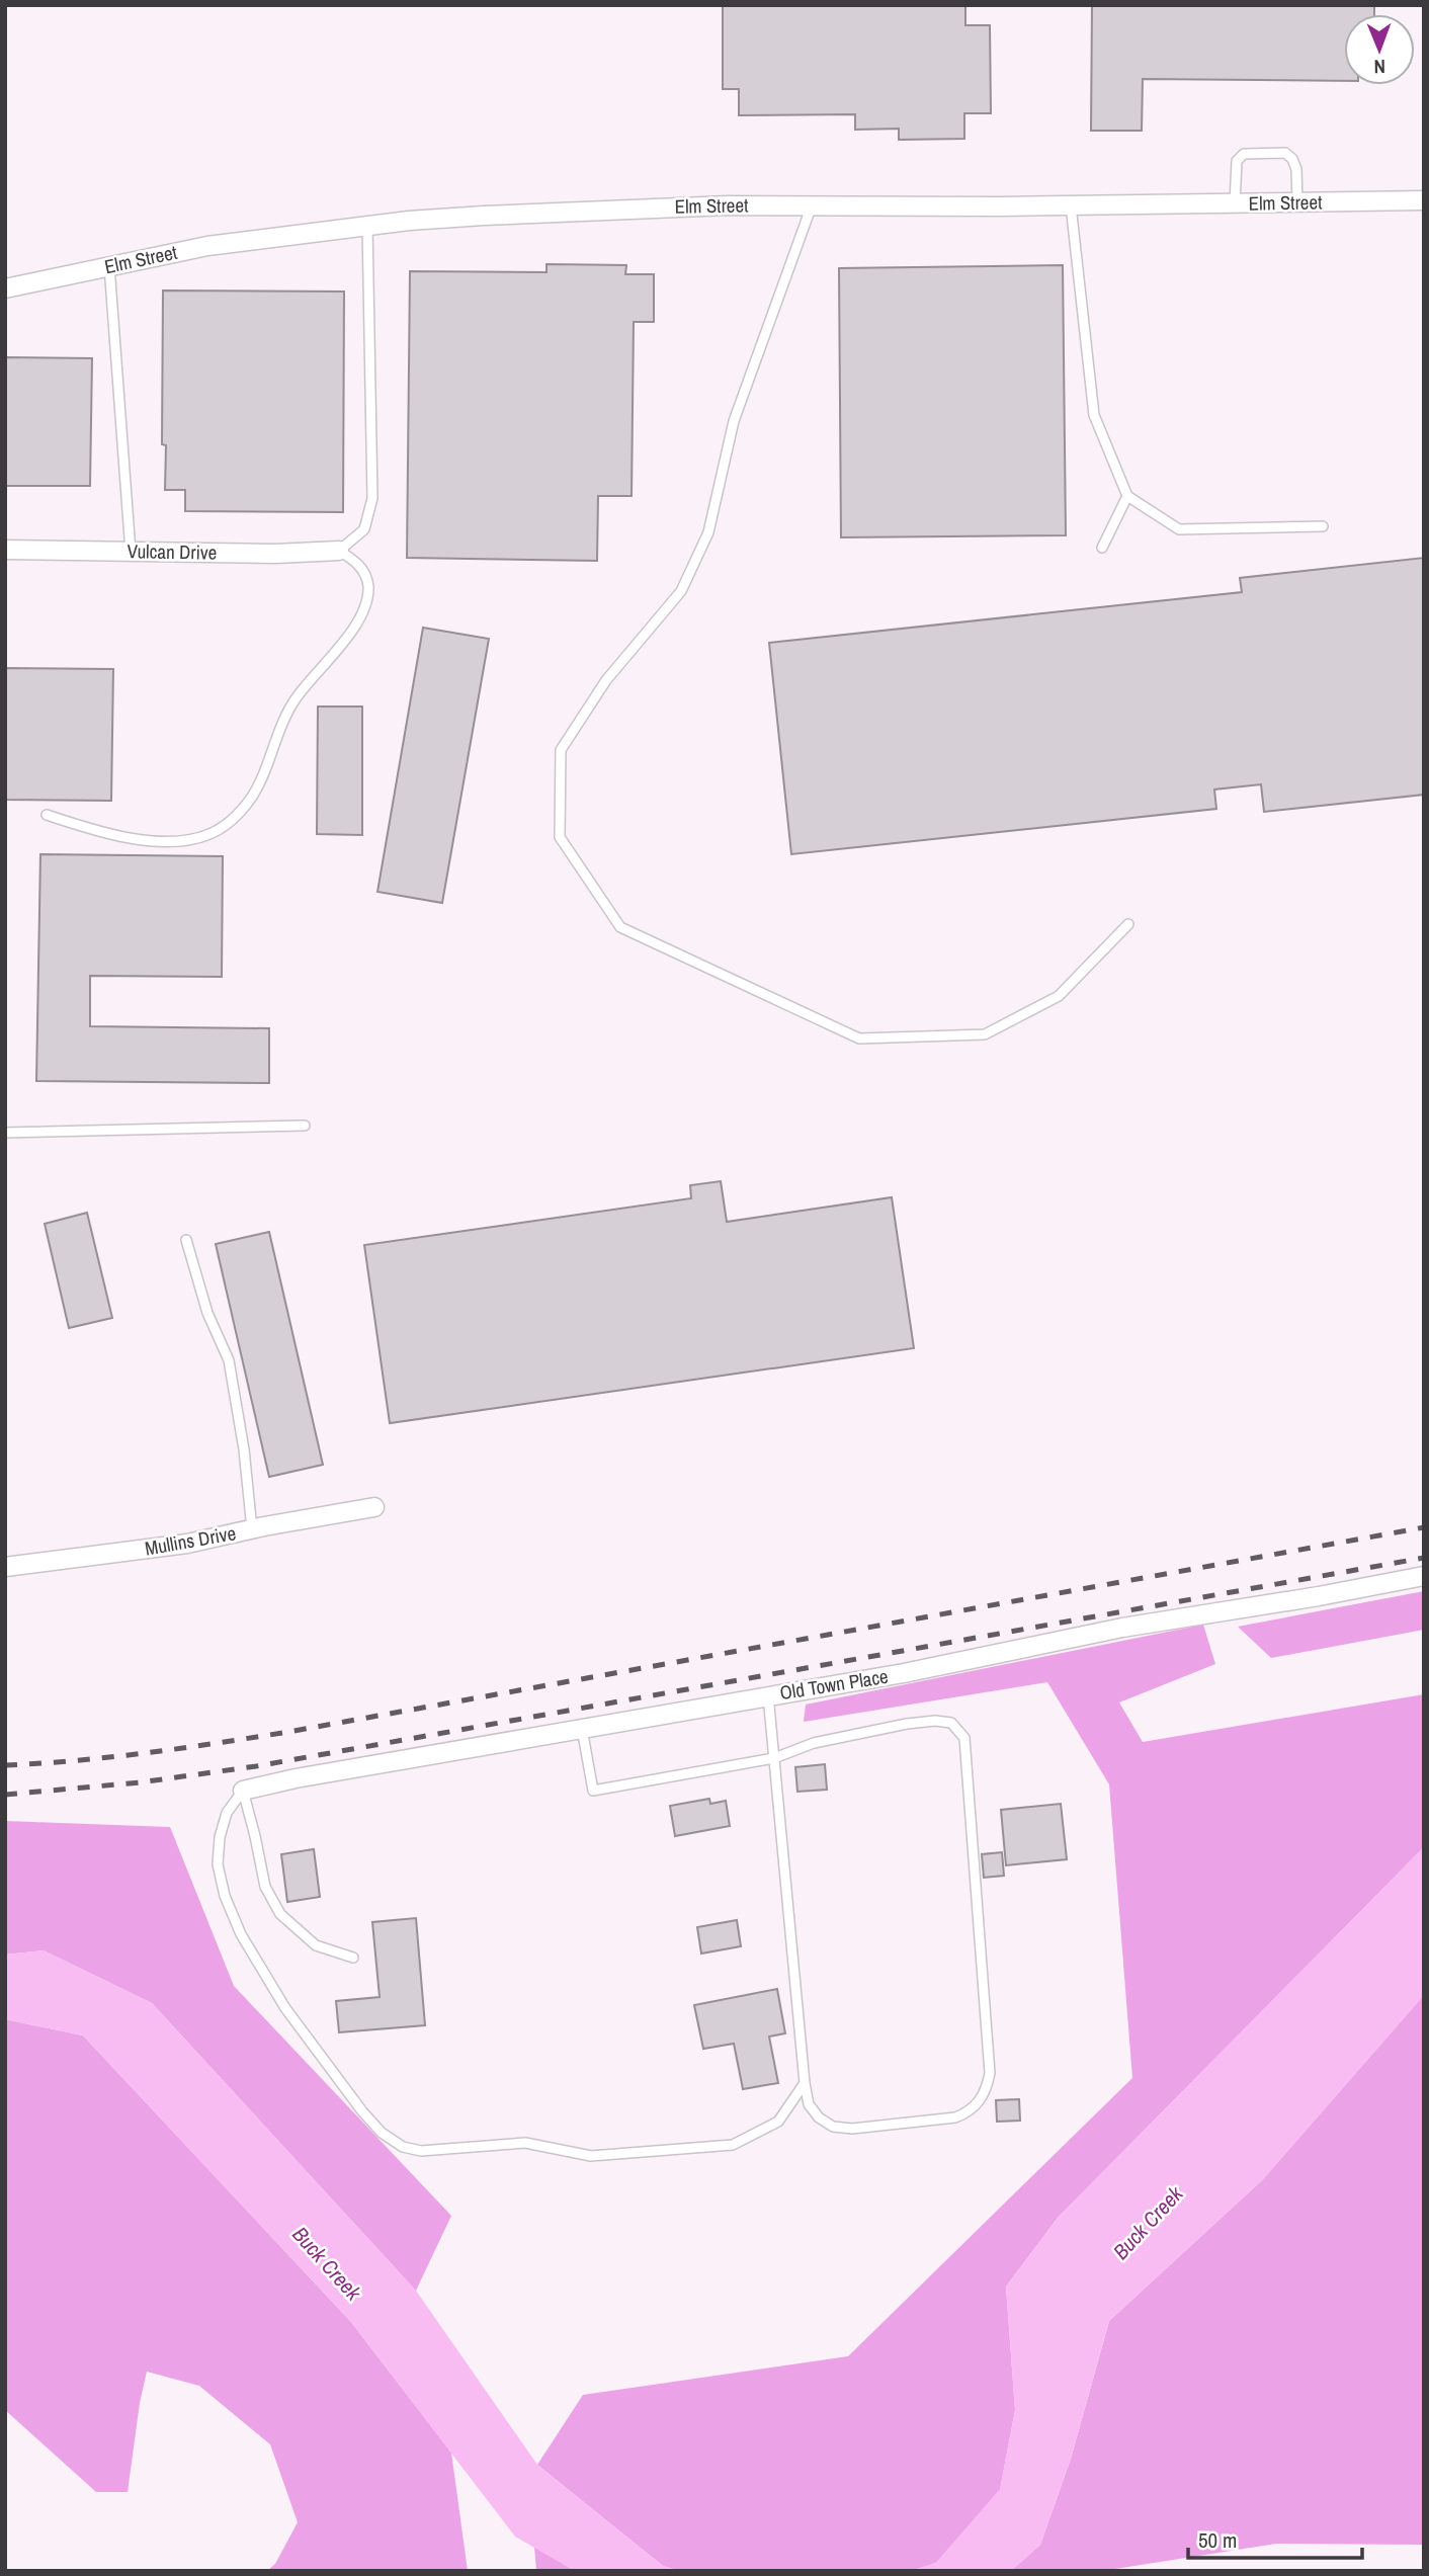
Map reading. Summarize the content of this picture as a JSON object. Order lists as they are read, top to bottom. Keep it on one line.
{"streets":{"street":["Elm Street","Vulcan Drive","Mullins Drive","Old Town Place"]},"water":["Buck Creek"],"scale_bar":"50 m","north":"bottom"}
